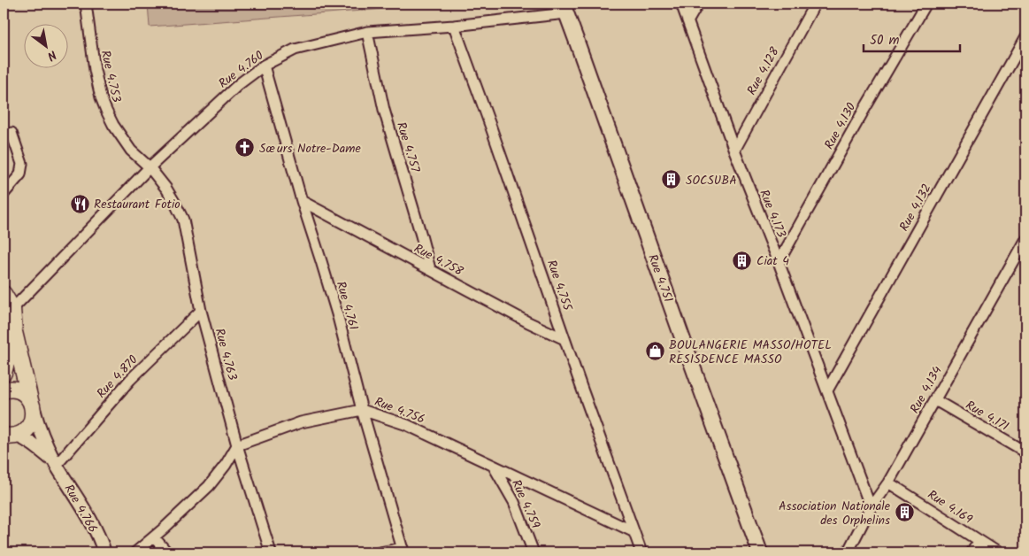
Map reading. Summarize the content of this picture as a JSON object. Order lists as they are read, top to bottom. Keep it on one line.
{"streets":{"main road":["Rue 4.751"],"street":["Rue 4.760","Rue 4.128","Rue 4.753","Rue 4.130","Rue 4.757","Rue 4.132","Rue 4.173","Rue 4.758","Rue 4.755","Rue 4.761","Rue 4.763","Rue 4.870","Rue 4.134","Rue 4.756","Rue 4.171","Rue 4.759","Rue 4.169","Rue 4.766"]},"crossings":[["Rue 4.760","Rue 4.753"],["Rue 4.760","Rue 4.757"],["Rue 4.760","Rue 4.751"],["Rue 4.760","Rue 4.755"],["Rue 4.760","Rue 4.761"],["Rue 4.760","Rue 4.763"],["Rue 4.128","Rue 4.173"],["Rue 4.753","Rue 4.763"],["Rue 4.130","Rue 4.173"],["Rue 4.757","Rue 4.758"],["Rue 4.132","Rue 4.173"],["Rue 4.173","Rue 4.134"],["Rue 4.758","Rue 4.755"],["Rue 4.758","Rue 4.761"],["Rue 4.755","Rue 4.756"],["Rue 4.761","Rue 4.756"],["Rue 4.763","Rue 4.870"],["Rue 4.763","Rue 4.756"],["Rue 4.870","Rue 4.766"],["Rue 4.134","Rue 4.171"],["Rue 4.134","Rue 4.169"],["Rue 4.756","Rue 4.759"]],"places":{"church":["Sœurs Notre-Dame"],"building":["SOCSUBA","Ciat 4","Association Nationale des Orphelins"],"restaurant":["Restaurant Fotio"],"shop":["BOULANGERIE MASSO/HOTEL RESISDENCE MASSO"]},"scale_bar":"50 m","north":"bottom right"}
